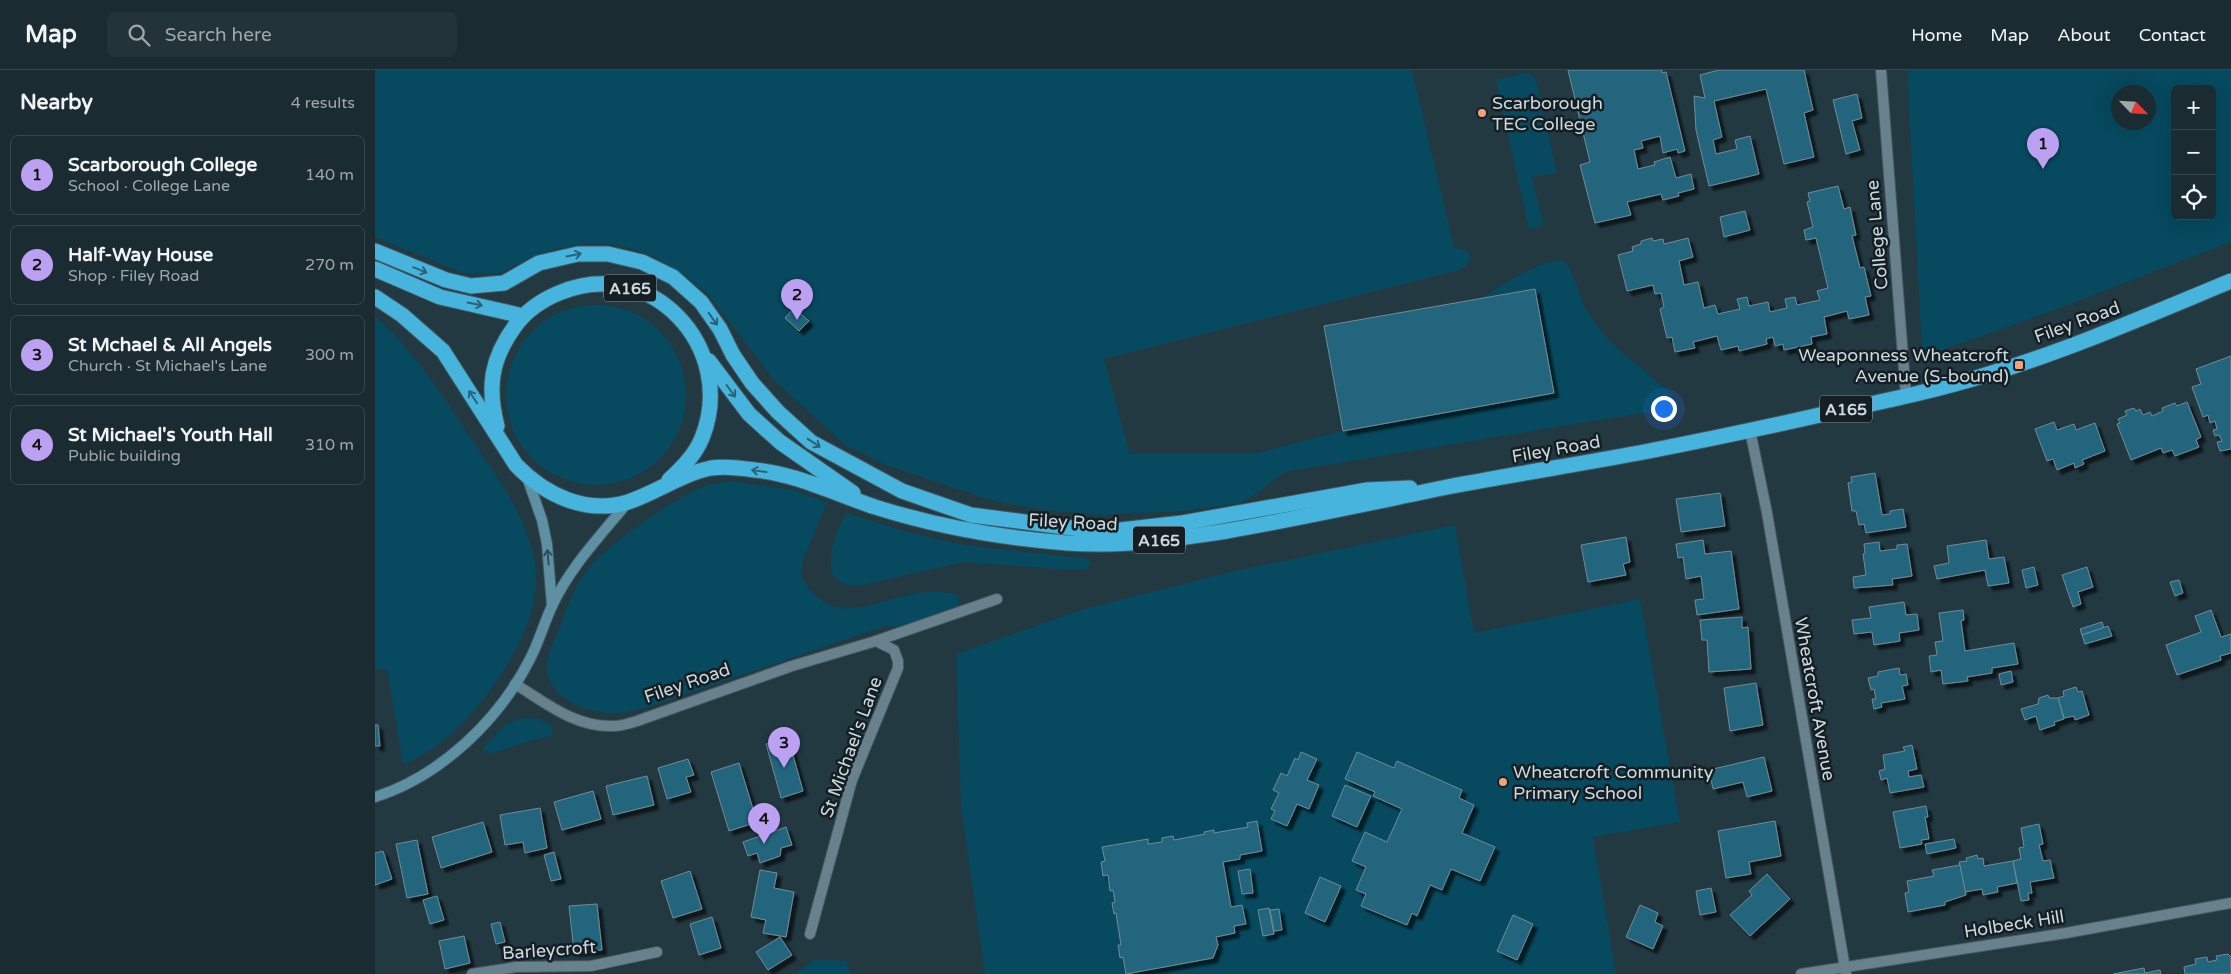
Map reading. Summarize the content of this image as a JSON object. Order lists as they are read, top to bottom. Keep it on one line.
{"streets":{"highway":["A165","Filey Road"],"street":["College Lane","Wheatcroft Avenue","St Michael's Lane","Holbeck Hill","Barleycroft"]},"crossings":[["College Lane","Filey Road"],["Filey Road","Wheatcroft Avenue"],["Filey Road","St Michael's Lane"],["Wheatcroft Avenue","Holbeck Hill"]],"places":{"other":["Scarborough TEC College","Wheatcroft Community Primary School"],"transit":["Weaponness Wheatcroft Avenue (S-bound)"]},"north":"bottom right","page":{"header":"Map","search":"Search here","nav":["Home","Map","About","Contact"],"heading":["Nearby","4 results"],"map_buttons":["+","−"],"pins":["1","2","3","4"],"list":[{"mark":"1","name":"Scarborough College","note":"School · College Lane","value":"140 m"},{"mark":"2","name":"Half-Way House","note":"Shop · Filey Road","value":"270 m"},{"mark":"3","name":"St Mchael & All Angels","note":"Church · St Michael's Lane","value":"300 m"},{"mark":"4","name":"St Michael's Youth Hall","note":"Public building","value":"310 m"}]}}
